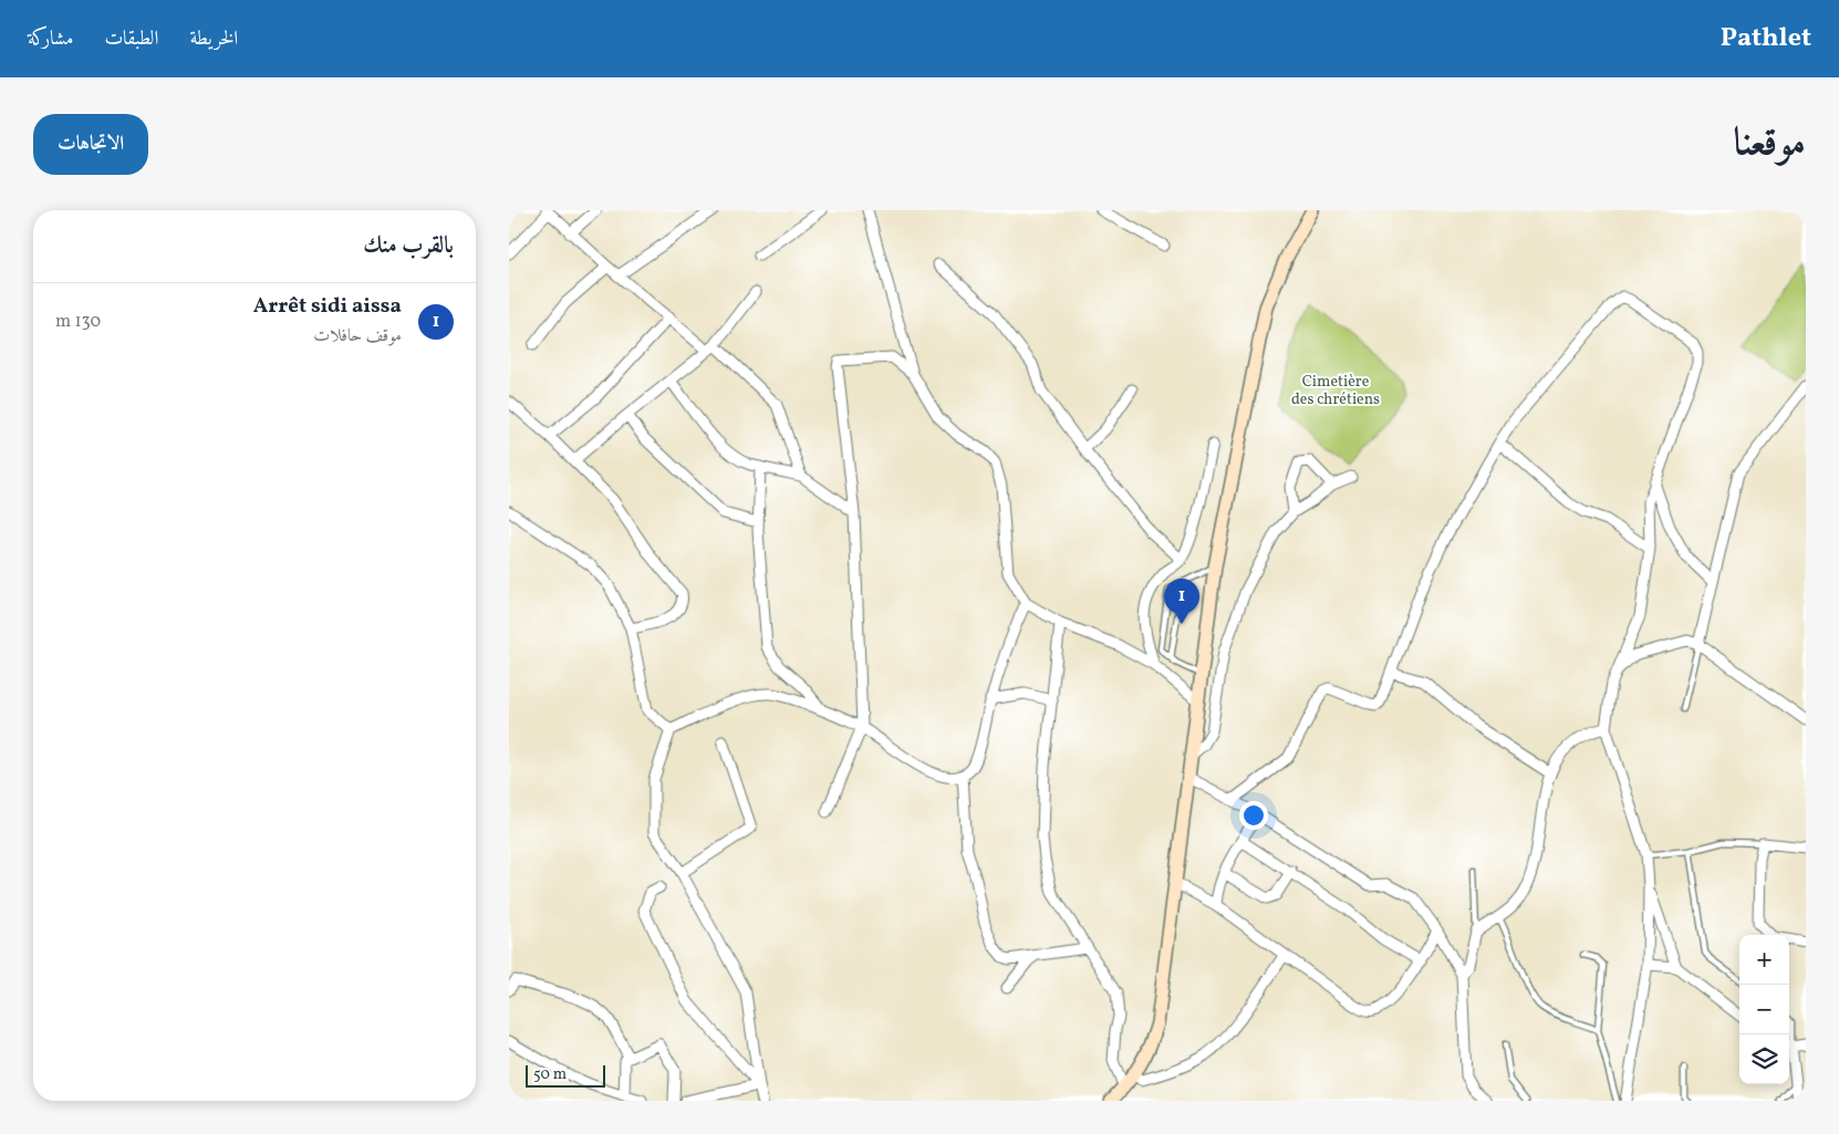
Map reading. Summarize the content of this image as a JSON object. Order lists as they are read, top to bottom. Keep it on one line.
{"parks":["Cimetière des chrétiens"],"scale_bar":"50 m","page":{"header":"Pathlet","nav":["الخريطة","الطبقات","مشاركة"],"title":"موقعنا","buttons":"الاتجاهات","heading":"بالقرب منك","list":[{"mark":"1","name":"Arrêt sidi aissa","note":"موقف حافلات","value":"130 m"}],"pins":"1","map_buttons":["+","−"],"scale":"50 m"}}
